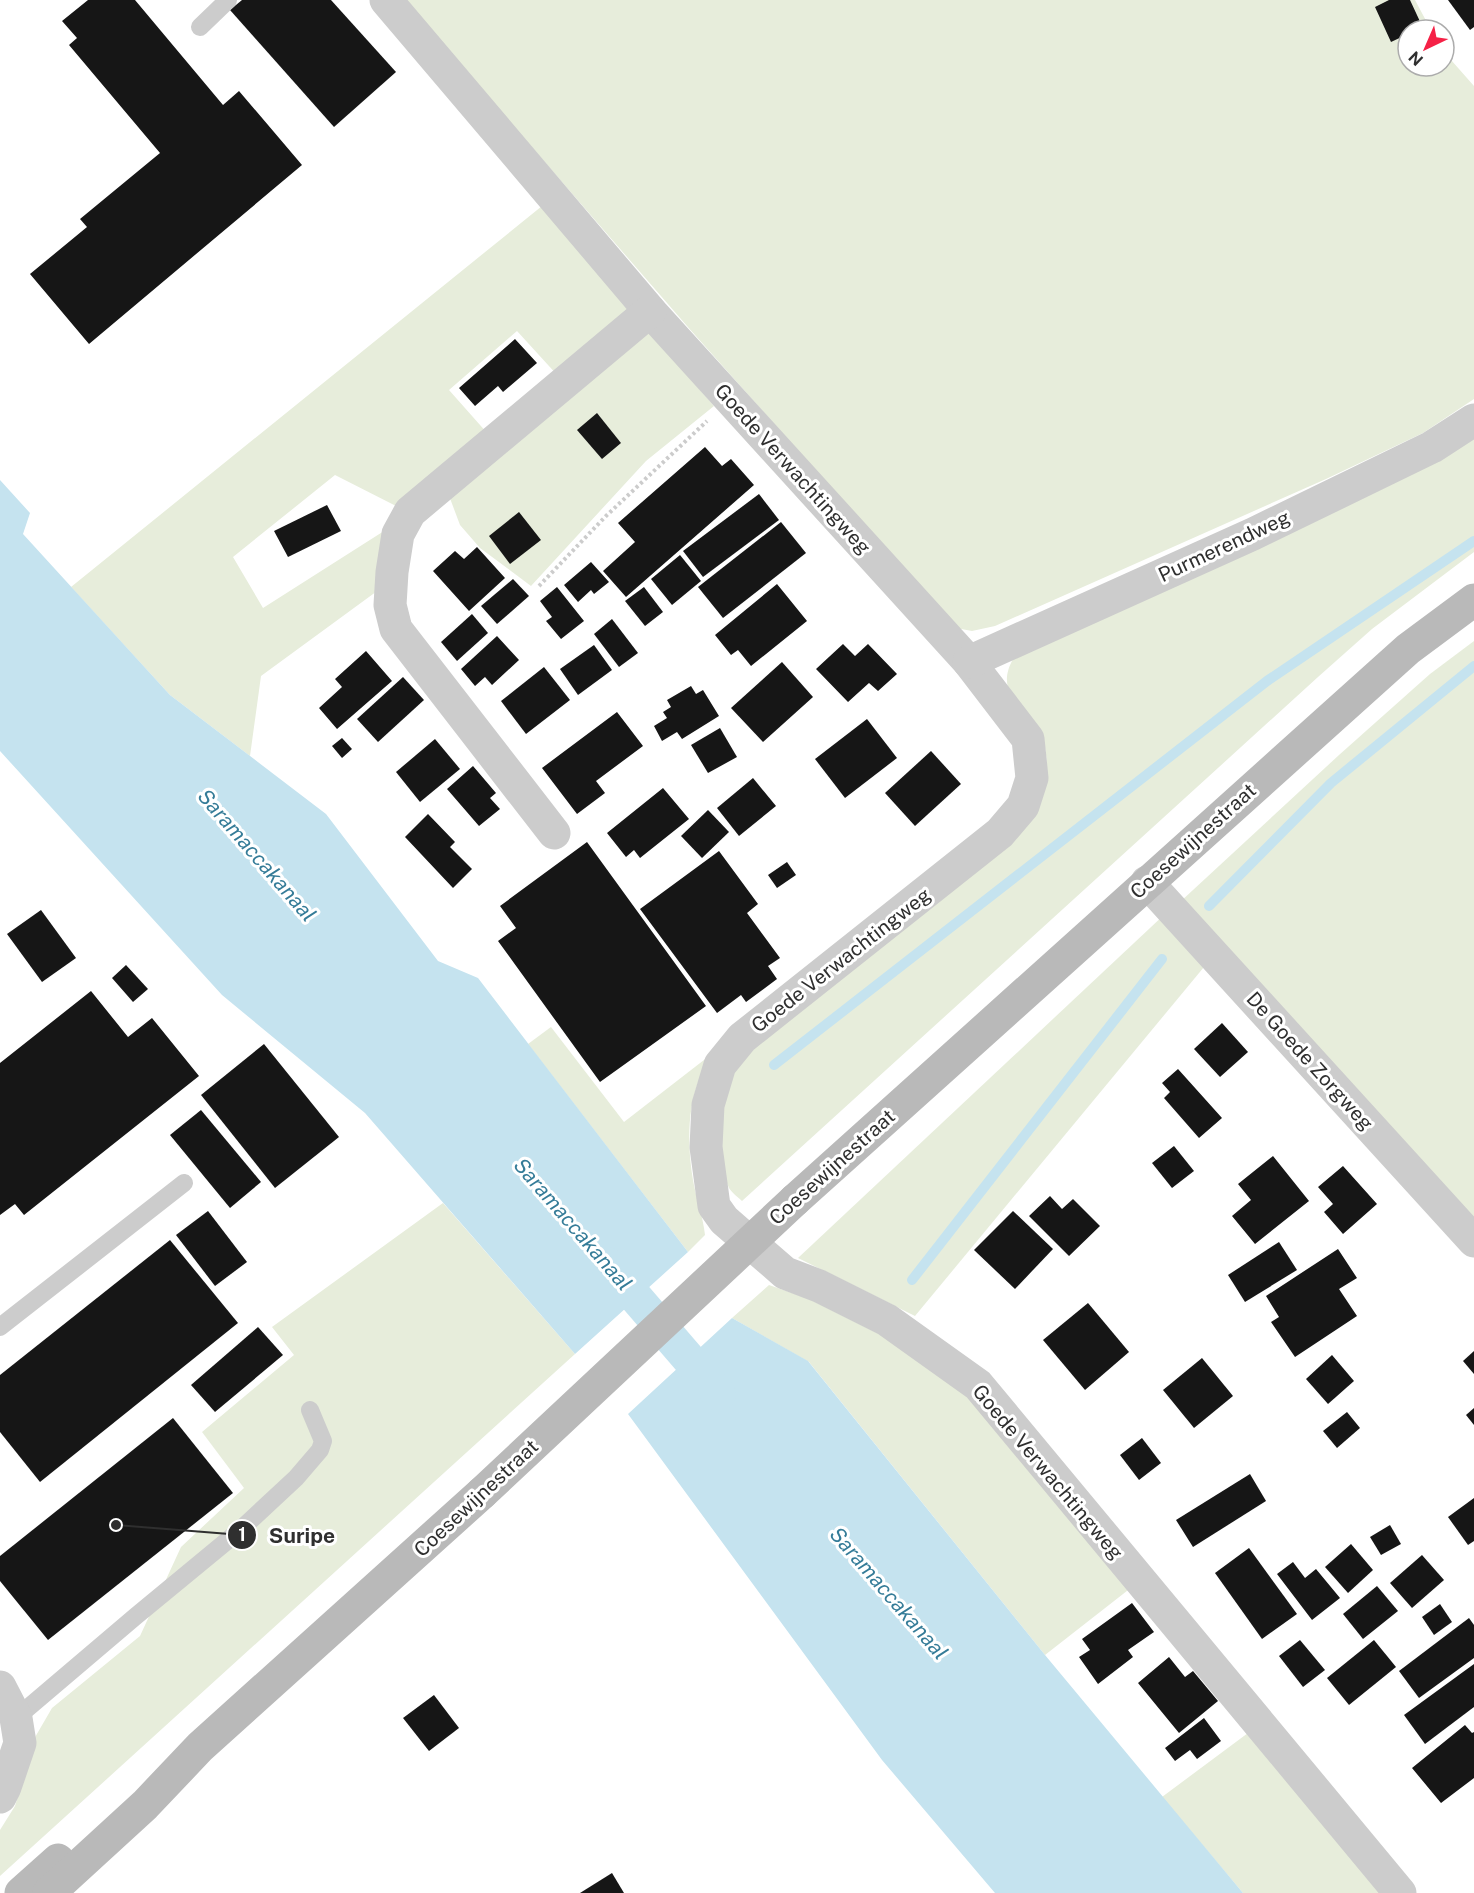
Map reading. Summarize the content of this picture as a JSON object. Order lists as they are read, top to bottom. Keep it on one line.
{"streets":{"main road":["Coesewijnestraat"],"street":["Goede Verwachtingweg","Purmerendweg","De Goede Zorgweg"]},"crossings":[["Goede Verwachtingweg","Purmerendweg"],["Coesewijnestraat","De Goede Zorgweg"]],"water":["Saramaccakanaal"],"places":["Suripe"],"north":"bottom left"}
